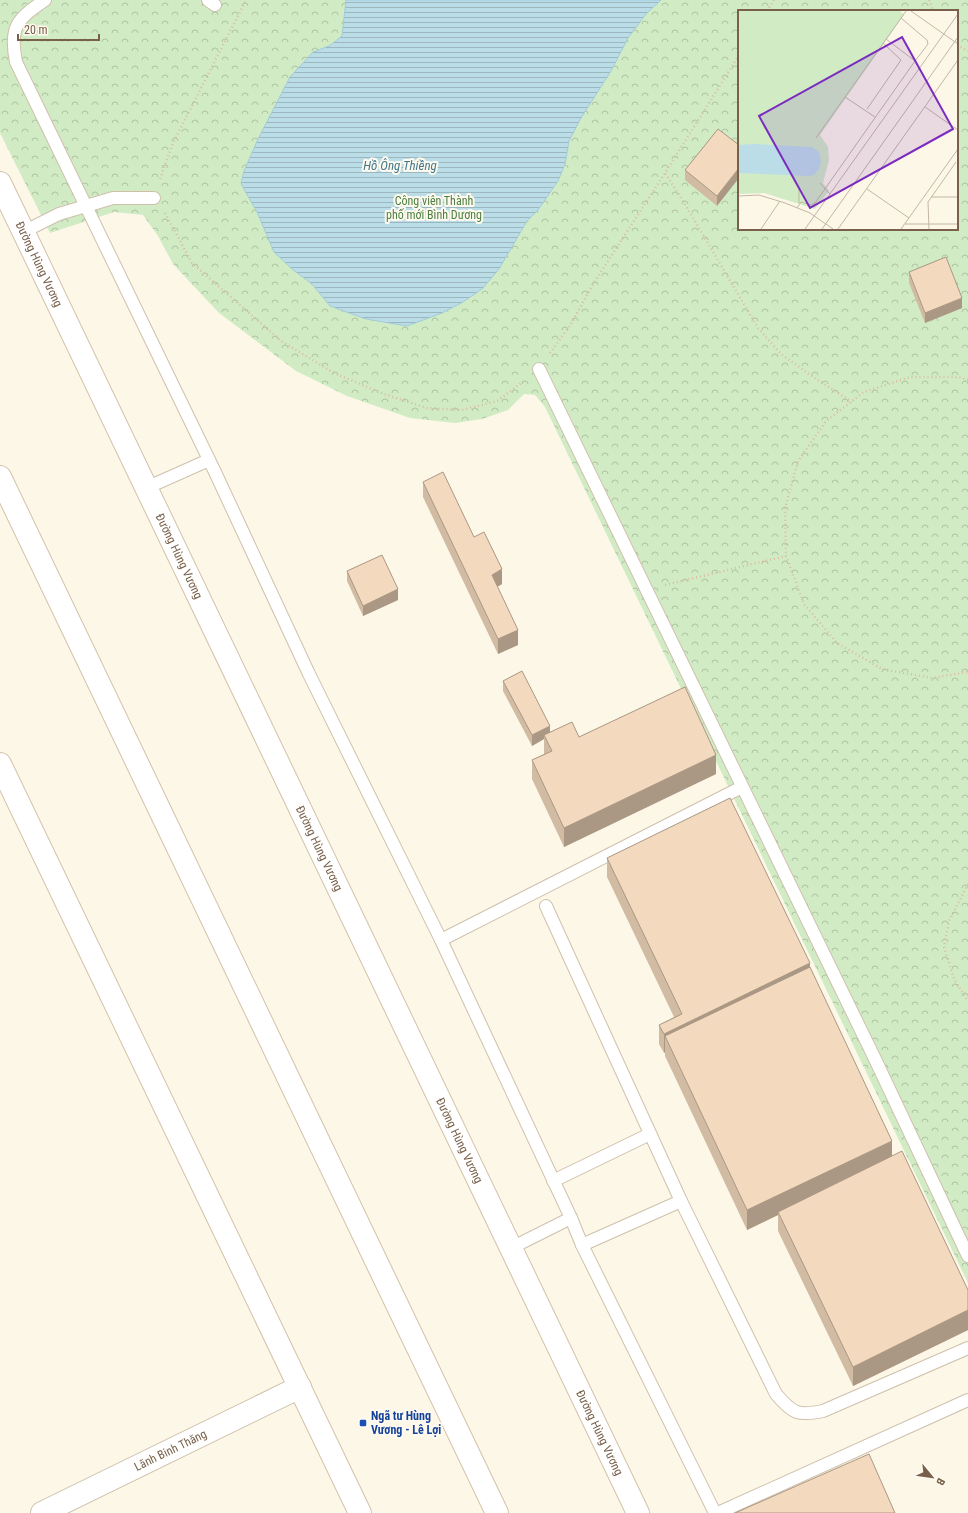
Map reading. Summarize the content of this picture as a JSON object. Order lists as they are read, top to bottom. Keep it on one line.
{"streets":{"main road":["Đường Hùng Vương","Lãnh Binh Thăng"]},"water":["Hồ Ông Thiềng"],"parks":["Công viên Thành phố mới Bình Dương"],"places":{"transit":["Ngã tư Hùng Vương - Lê Lợi"]},"scale_bar":"20 m","north":"bottom right"}
